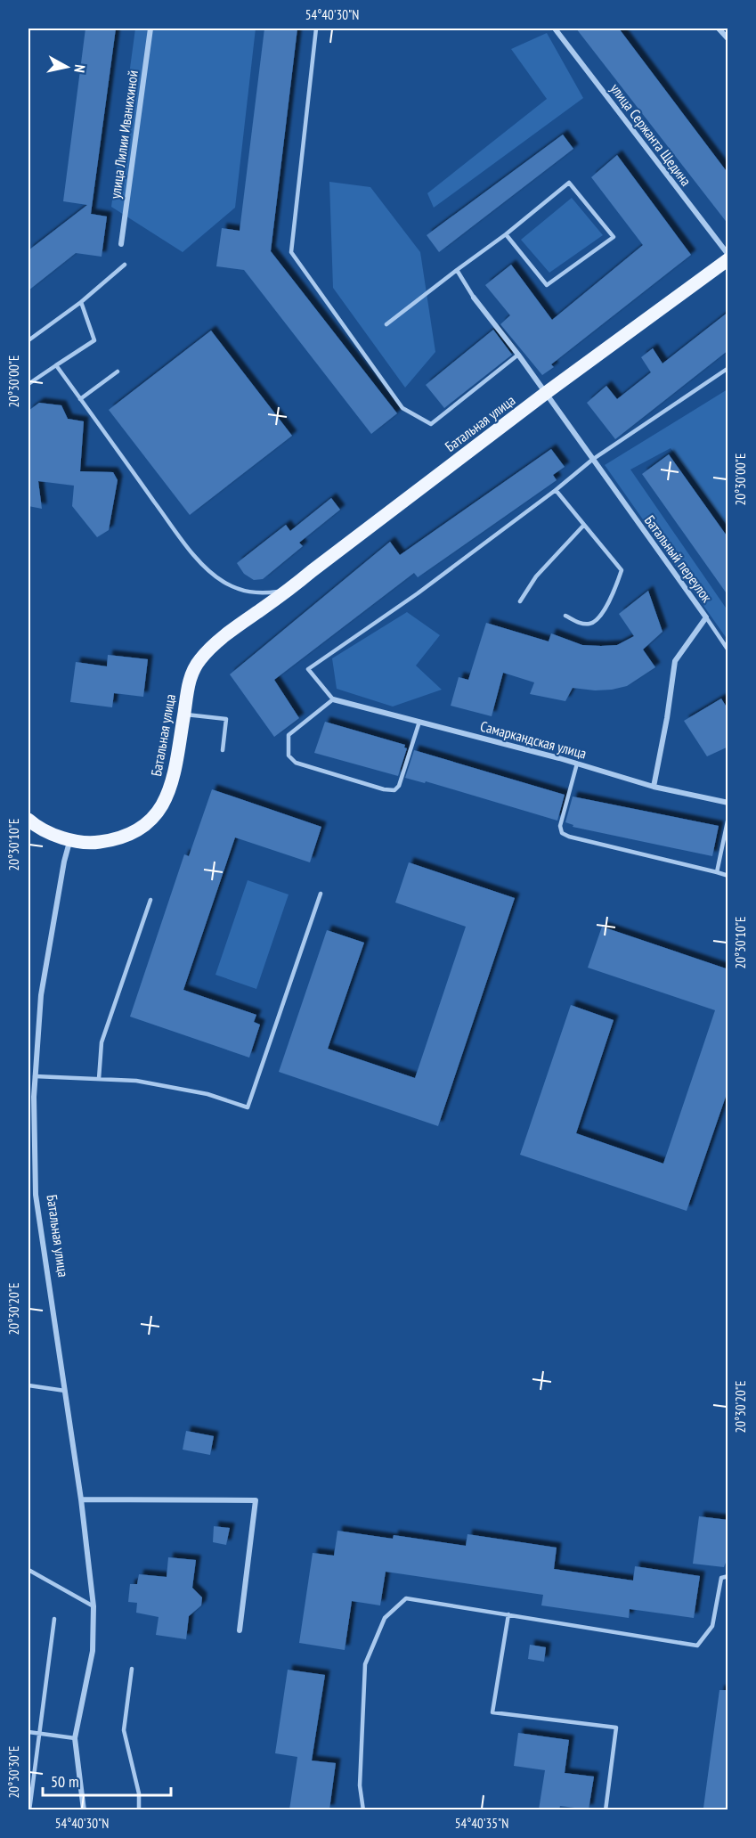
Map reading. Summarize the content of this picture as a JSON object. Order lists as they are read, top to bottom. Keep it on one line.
{"streets":{"main road":["Батальная улица"],"street":["улица Лилии Иванихиной","улица Сержанта Щедина","Батальный переулок","Самаркандская улица"]},"crossings":[["Батальная улица","Батальный переулок"],["Батальный переулок","Самаркандская улица"]],"scale_bar":"50 m","north":"right","coordinates":["54°40'30\"N","20°30'00\"E","20°30'10\"E","20°30'20\"E","20°30'30\"E","54°40'35\"N"]}
